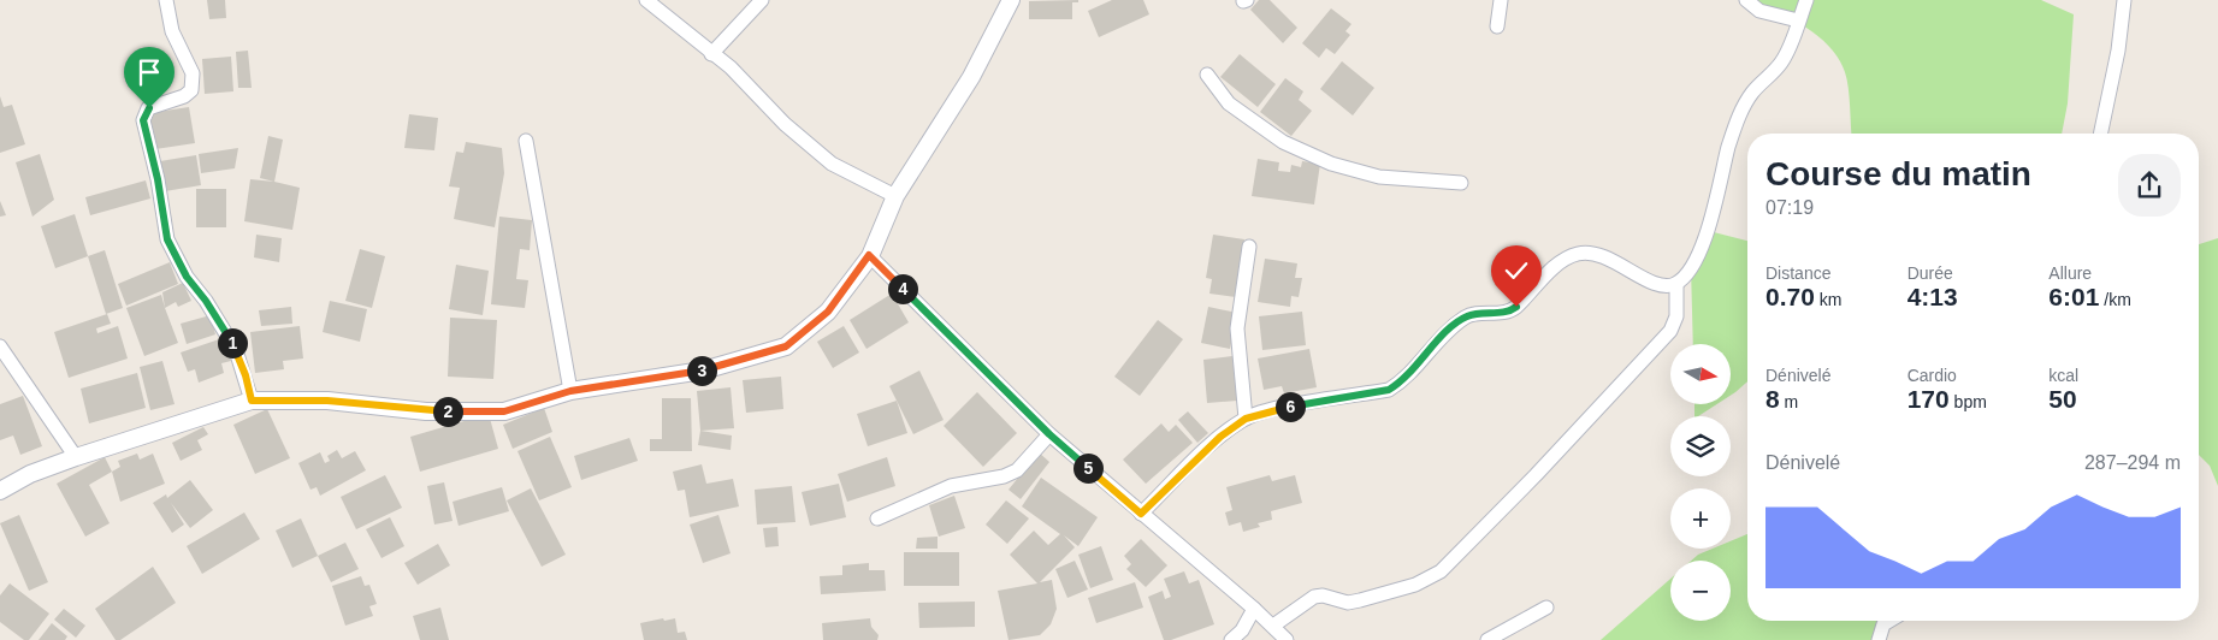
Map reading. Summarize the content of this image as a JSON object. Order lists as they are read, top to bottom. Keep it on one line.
{"north":"right","page":{"heading":["Course du matin","07:19"],"stats":[["Distance","0.70 km"],["Durée","4:13"],["Allure","6:01 /km"],["Dénivelé","8 m"],["Cardio","170 bpm"],["kcal","50"]],"pins":["4","1","3","6","2","5"],"map_buttons":["+","−"],"chart":["Dénivelé","287–294 m"]}}
